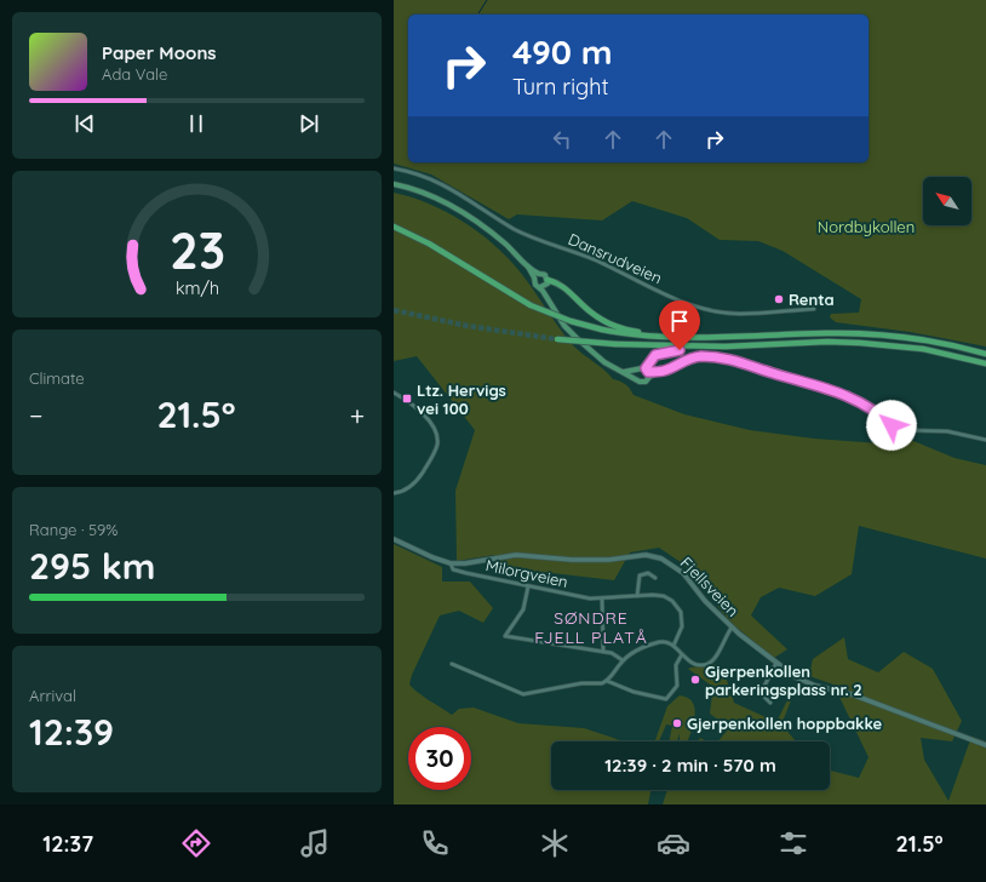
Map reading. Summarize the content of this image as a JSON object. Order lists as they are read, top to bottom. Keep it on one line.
{"streets":{"main road":["Fjellsveien"],"street":["Dansrudveien","Milorgveien"]},"crossings":[["Milorgveien","Fjellsveien"]],"districts":["SØNDRE FJELL PLATÅ"],"parks":["Nordbykollen"],"places":{"other":["Renta","Gjerpenkollen parkeringsplass nr. 2","Gjerpenkollen hoppbakke"],"transit":["Ltz. Hervigs vei 100"]},"north":"top left","page":{"turn":["490 m","Turn right"],"song":["Paper Moons","Ada Vale"],"tile":["Climate",["Range · 59%","295 km"],["Arrival","12:39"]],"heat":["−","21.5°","+"],"limit":"30","trip":"12:39 · 2 min · 570 m","tabs":["12:37","21.5°"],"gauge":["23","km/h"]}}
